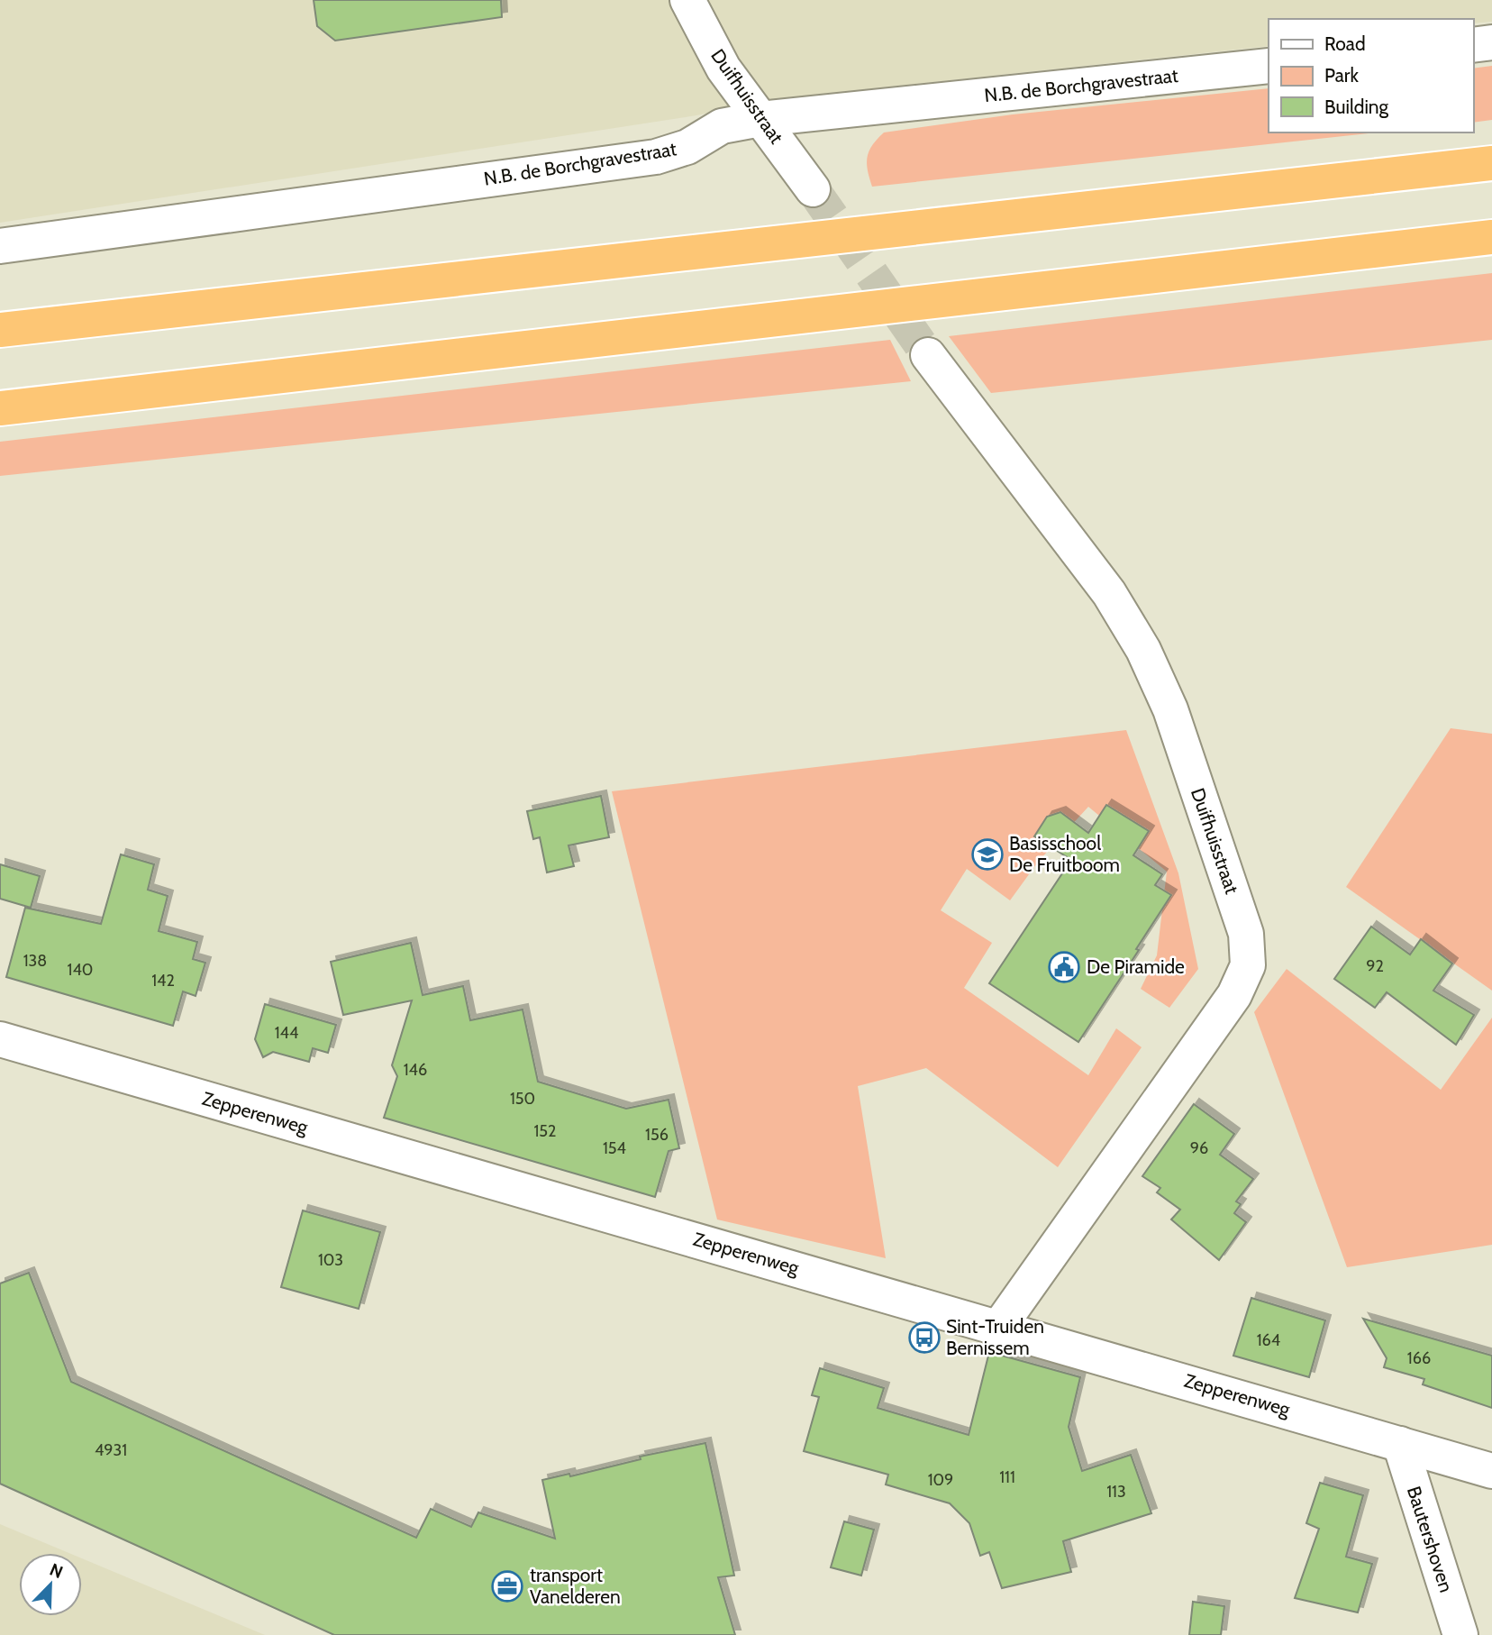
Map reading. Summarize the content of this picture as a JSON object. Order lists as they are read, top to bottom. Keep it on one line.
{"streets":{"street":["N.B. de Borchgravestraat","Duifhuisstraat","Zepperenweg","Bautershoven"]},"crossings":[["N.B. de Borchgravestraat","Duifhuisstraat"],["Duifhuisstraat","Zepperenweg"],["Zepperenweg","Bautershoven"]],"places":{"school or university":["Basisschool De Fruitboom"],"public building":["De Piramide"],"bus stop":["Sint-Truiden Bernissem"],"office":["transport Vanelderen"]},"house_numbers":["138","92","140","142","144","146","150","152","156","154","96","103","164","166","4931","111","109","113"],"legend":["Road","Park","Building"],"north":"top right"}
